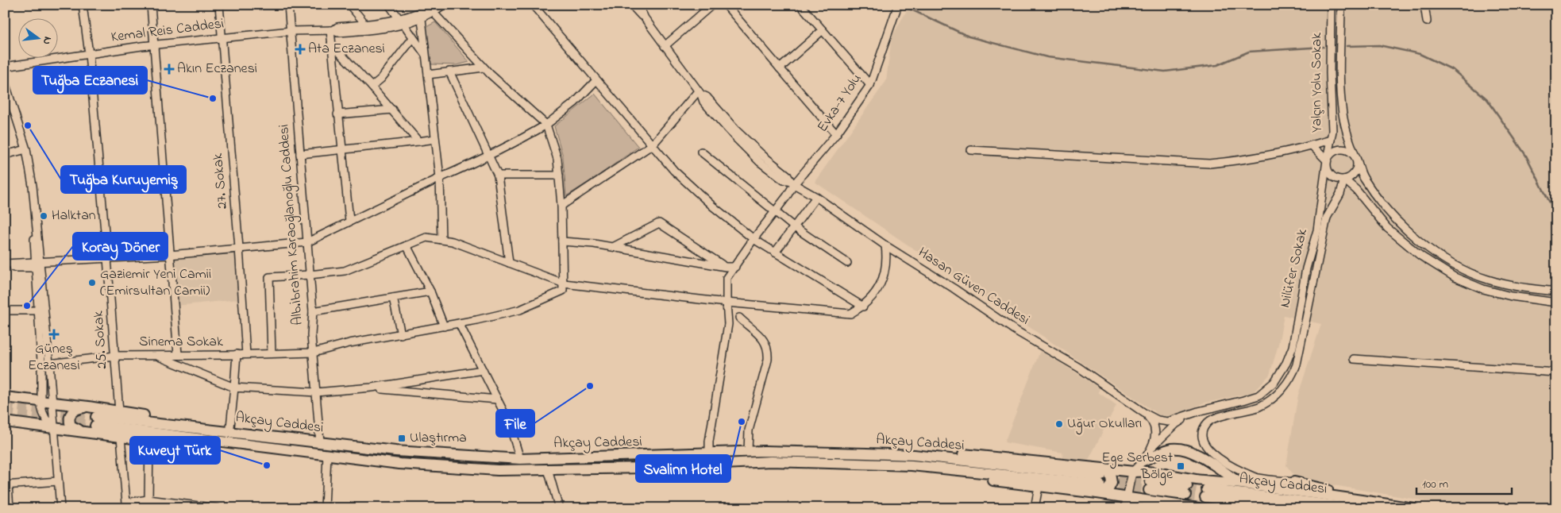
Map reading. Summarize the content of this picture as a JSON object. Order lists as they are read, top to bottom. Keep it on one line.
{"streets":{"highway":["Akçay Caddesi"],"street":["Kemal Reis Caddesi","Yalçın Yolu Sokak","Evka-7 Yolu","27. Sokak","Alb.İbrahim Karaoğlanoğlu Caddesi","Nilüfer Sokak","Hasan Güven Caddesi","25. Sokak","Sinema Sokak"]},"crossings":[["Kemal Reis Caddesi","27. Sokak"],["Kemal Reis Caddesi","Alb.İbrahim Karaoğlanoğlu Caddesi"],["Kemal Reis Caddesi","25. Sokak"],["Yalçın Yolu Sokak","Nilüfer Sokak"],["Evka-7 Yolu","Hasan Güven Caddesi"],["27. Sokak","Sinema Sokak"],["Alb.İbrahim Karaoğlanoğlu Caddesi","Sinema Sokak"],["Alb.İbrahim Karaoğlanoğlu Caddesi","Akçay Caddesi"],["25. Sokak","Sinema Sokak"]],"places":{"health":["Ata Eczanesi","Akın Eczanesi","Güneş Eczanesi"],"other":["Tuğba Eczanesi","Tuğba Kuruyemiş","Halktan","Gaziemir Yeni Camii (Emirsultan Camii)","Koray Döner","File","Svalinn Hotel","Uğur Okulları","Kuveyt Türk"],"transit":["Ulaştırma","Ege Serbest Bölge"]},"scale_bar":"100 m","north":"right"}
